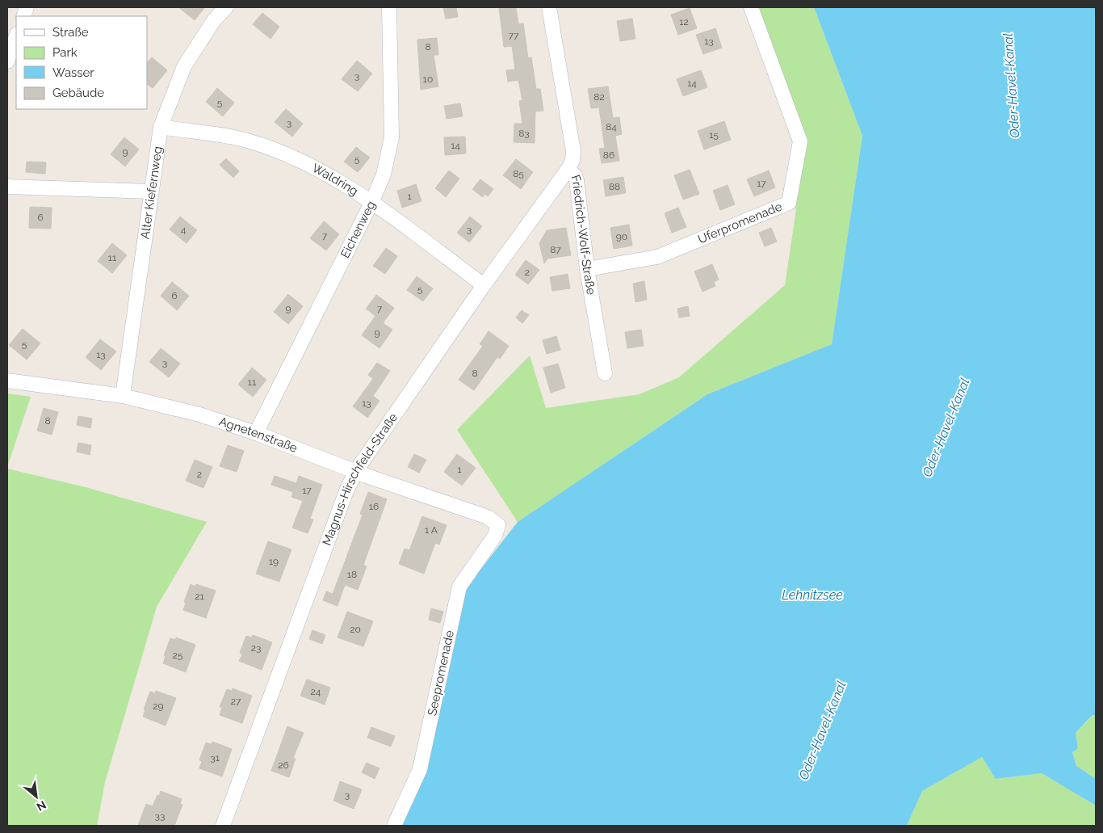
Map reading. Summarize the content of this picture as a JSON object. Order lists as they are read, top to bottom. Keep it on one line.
{"streets":{"street":["Waldring","Alter Kiefernweg","Uferpromenade","Eichenweg","Friedrich-Wolf-Straße","Agnetenstraße","Magnus-Hirschfeld-Straße","Seepromenade"]},"crossings":[["Waldring","Alter Kiefernweg"],["Waldring","Eichenweg"],["Waldring","Magnus-Hirschfeld-Straße"],["Alter Kiefernweg","Agnetenstraße"],["Uferpromenade","Friedrich-Wolf-Straße"],["Eichenweg","Agnetenstraße"],["Friedrich-Wolf-Straße","Magnus-Hirschfeld-Straße"],["Agnetenstraße","Magnus-Hirschfeld-Straße"],["Agnetenstraße","Seepromenade"]],"water":["Oder-Havel-Kanal","Lehnitzsee"],"house_numbers":["12","77","13","8","3","10","14","82","5","3","84","83","15","14","9","86","5","85","17","88","1","6","4","3","7","90","87","11","2","5","6","9","7","9","5","13","3","8","11","13","8","1","2","17","16","1 A","19","18","21","20","23","25","24","27","29","31","26","3","33"],"legend":["Straße","Park","Wasser","Gebäude"],"north":"bottom right"}
